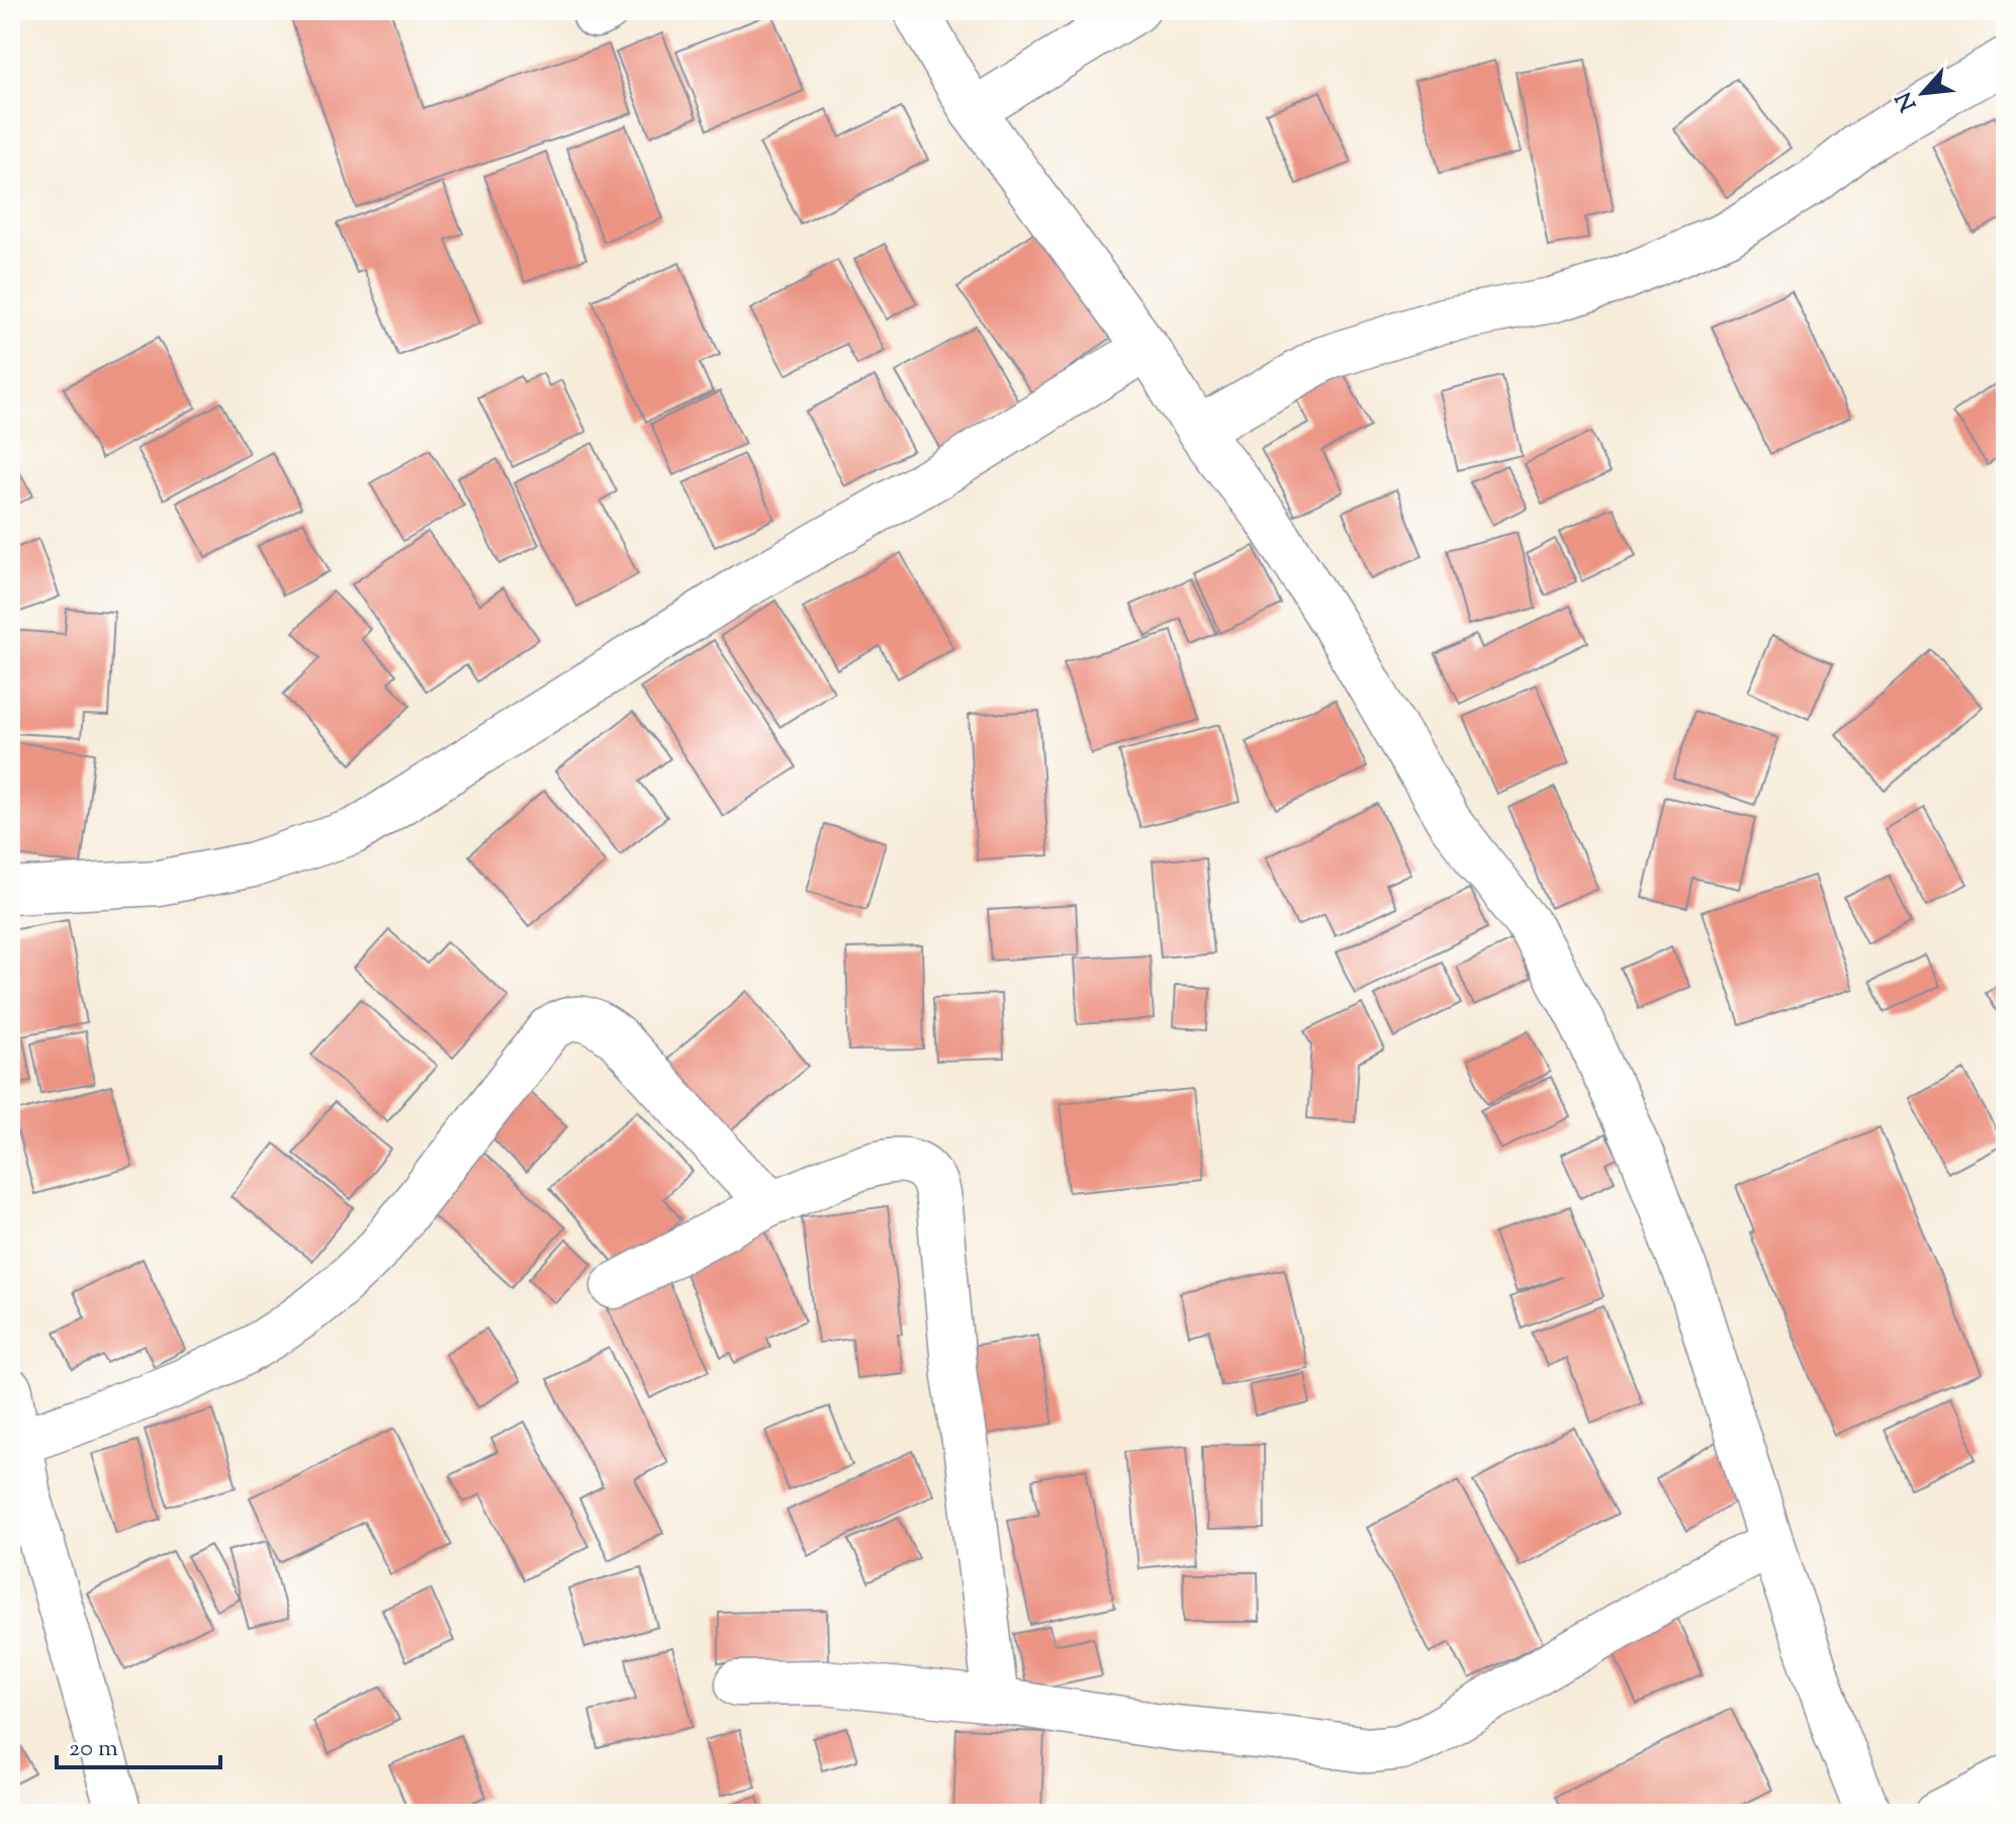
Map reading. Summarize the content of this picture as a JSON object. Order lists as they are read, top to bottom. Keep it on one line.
{"scale_bar":"20 m","north":"bottom left"}
